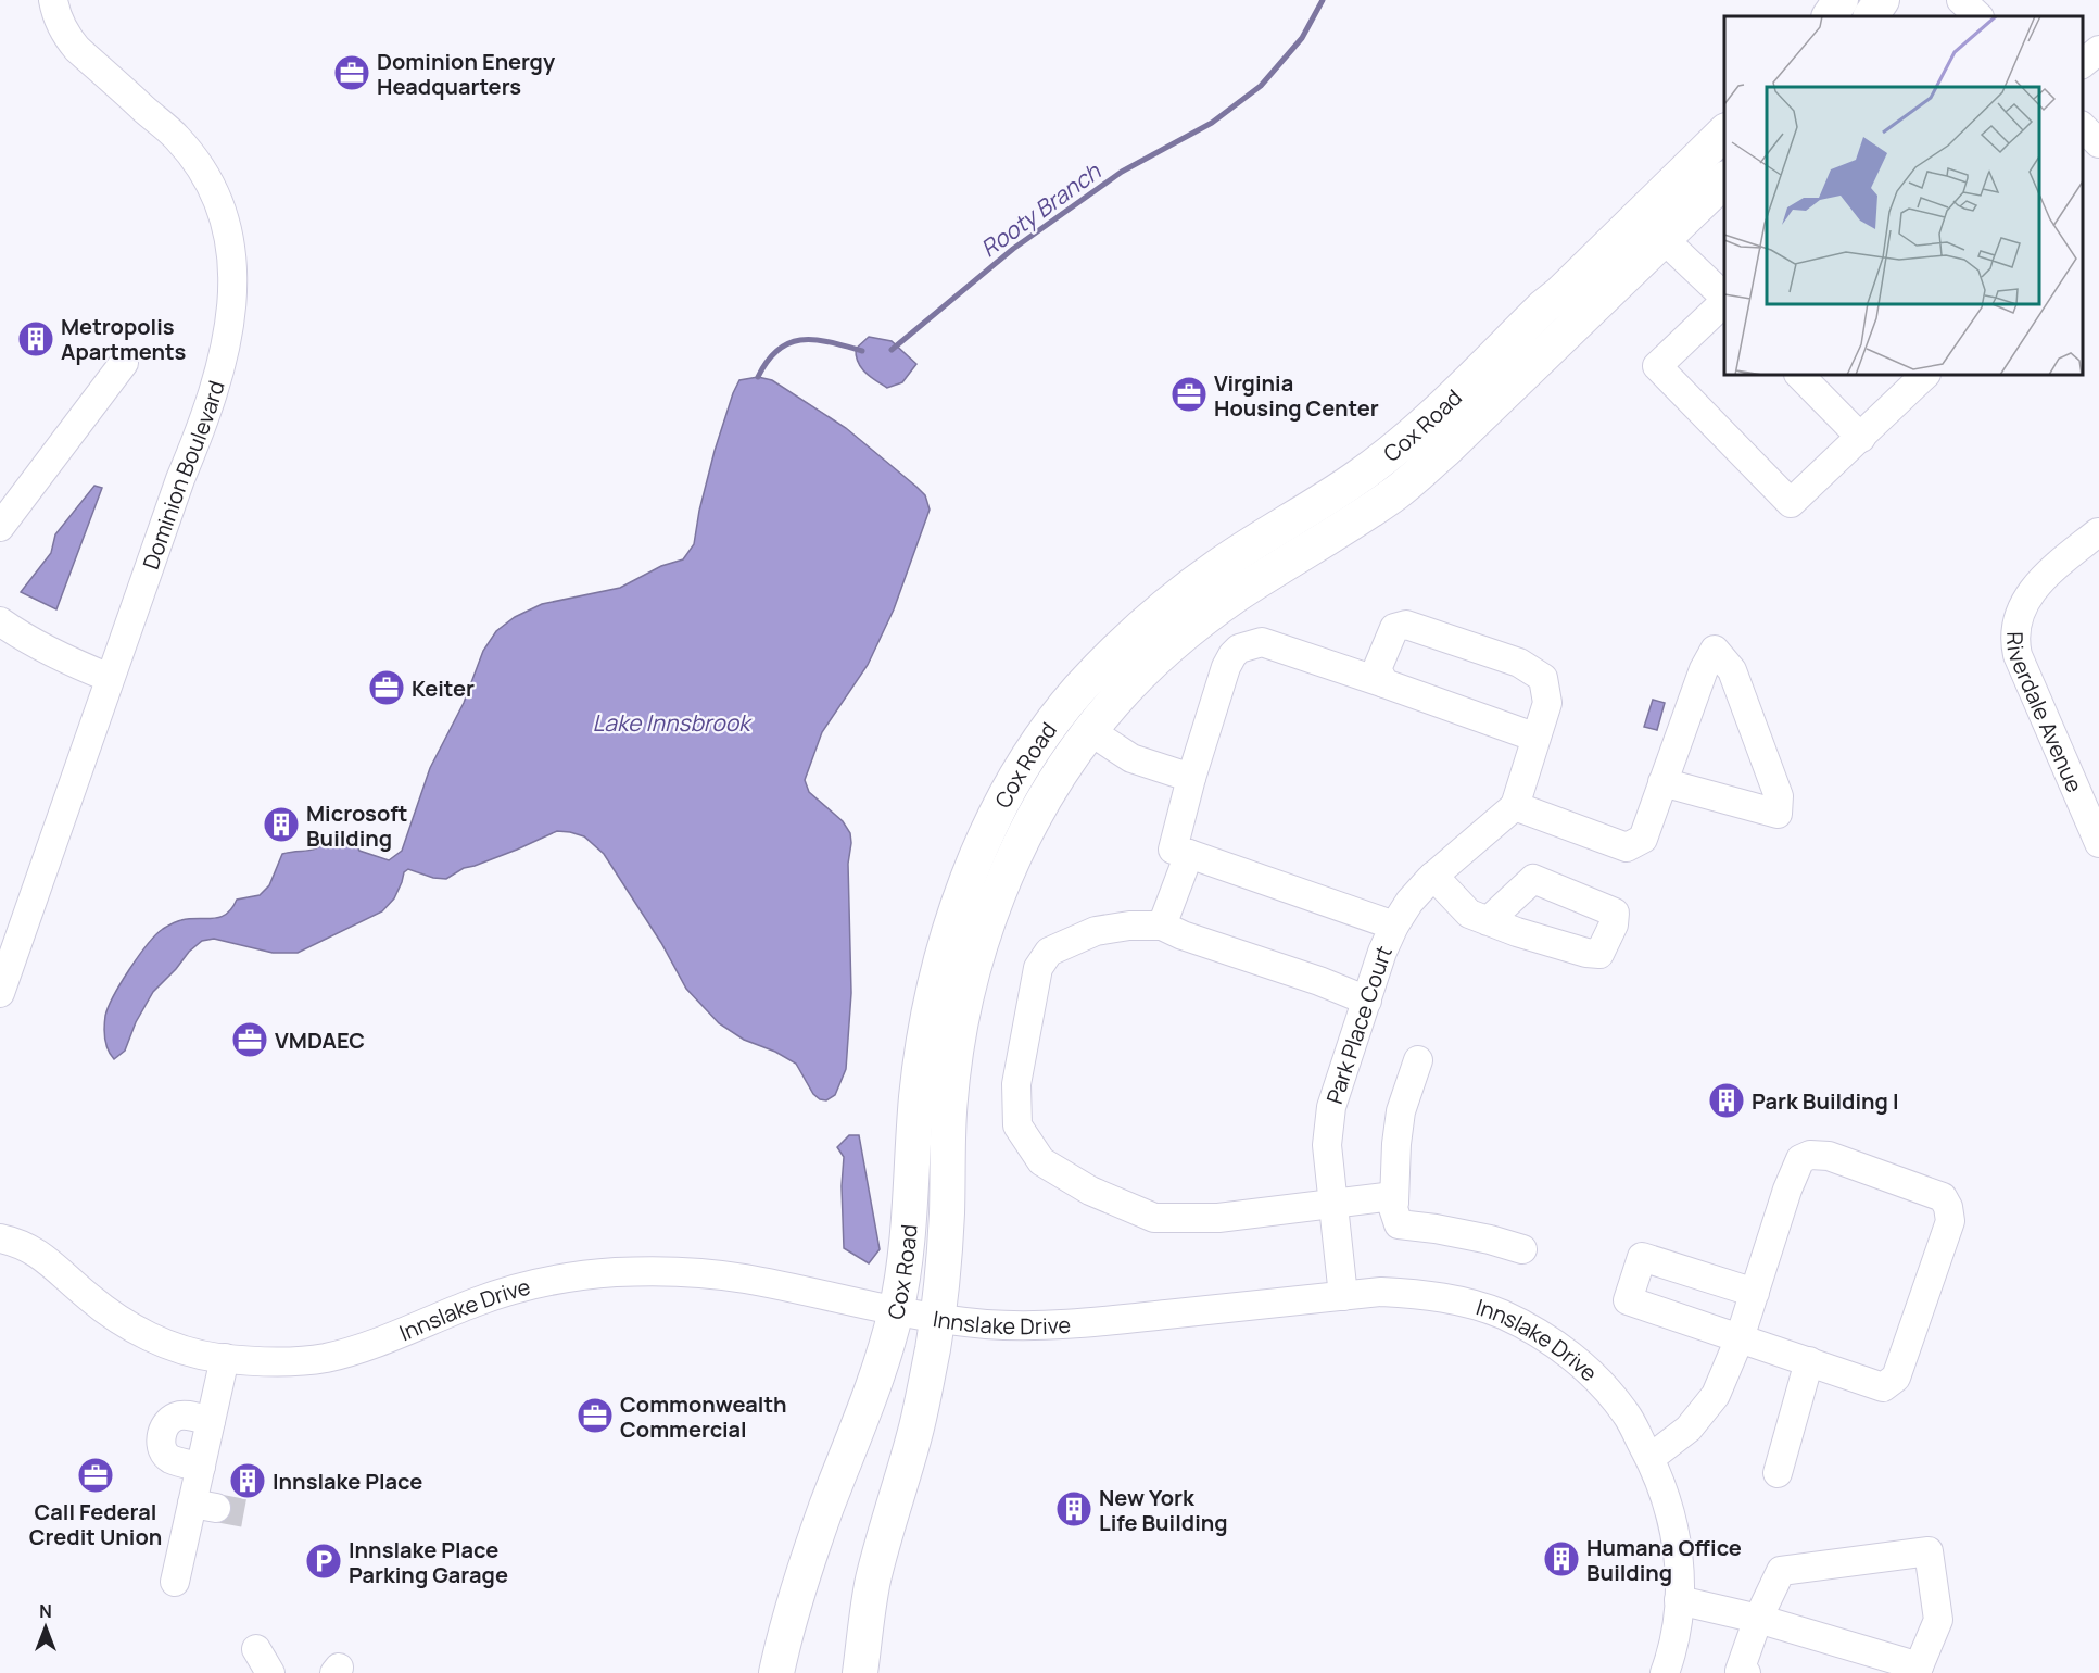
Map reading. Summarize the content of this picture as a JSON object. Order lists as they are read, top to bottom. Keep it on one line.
{"streets":{"main road":["Cox Road"],"street":["Dominion Boulevard","Riverdale Avenue","Park Place Court","Innslake Drive"]},"crossings":[["Cox Road","Innslake Drive"],["Park Place Court","Innslake Drive"]],"water":["Rooty Branch","Lake Innsbrook"],"places":{"office":["Dominion Energy Headquarters","Virginia Housing Center","Keiter","VMDAEC","Commonwealth Commercial","Call Federal Credit Union"],"building":["Metropolis Apartments","Microsoft Building","Park Building I","Innslake Place","New York Life Building","Humana Office Building"],"parking":["Innslake Place Parking Garage"]},"north":"top"}
